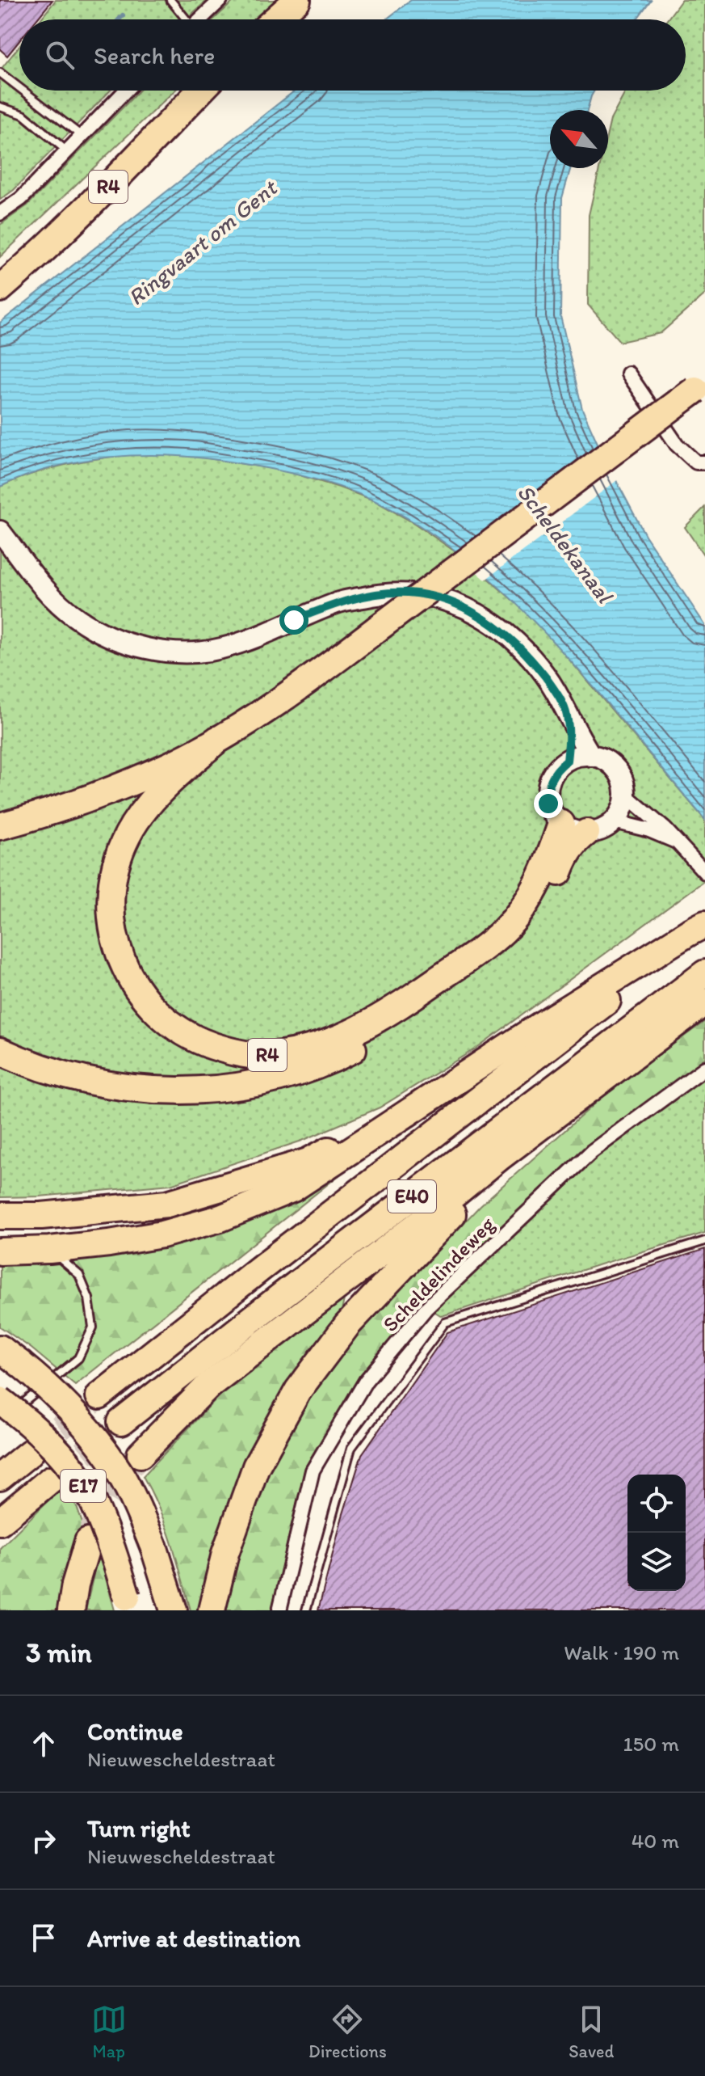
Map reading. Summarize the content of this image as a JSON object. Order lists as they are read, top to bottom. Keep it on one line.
{"streets":{"highway":["R4","E40","E17"],"street":["Scheldelindeweg"]},"water":["Ringvaart om Gent","Scheldekanaal"],"north":"top left","page":{"search":"Search here","heading":["3 min","Walk · 190 m"],"list":[["Continue","Nieuwescheldestraat","150 m"],["Turn right","Nieuwescheldestraat","40 m"],"Arrive at destination"],"nav":["Map","Directions","Saved"]}}
